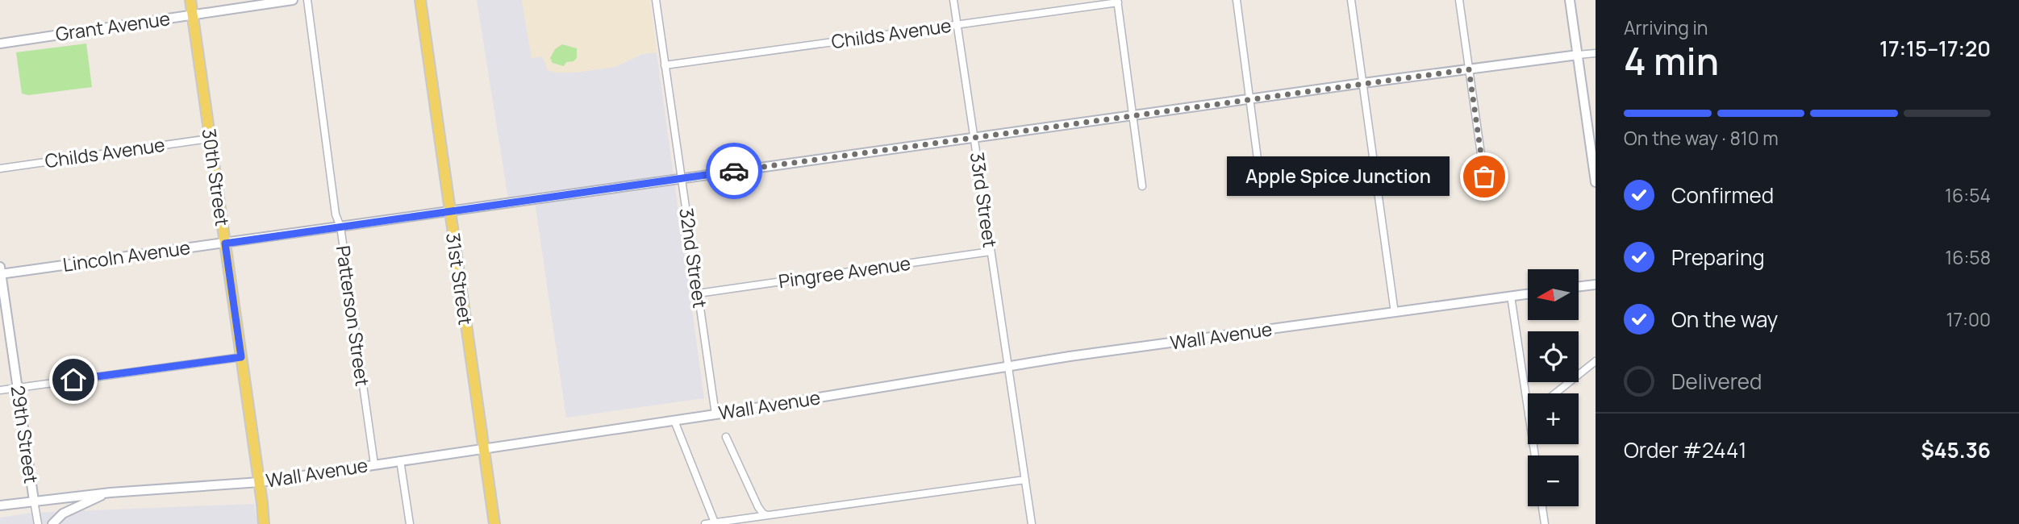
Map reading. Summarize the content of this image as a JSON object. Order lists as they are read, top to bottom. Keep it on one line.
{"streets":{"main road":["30th Street","31st Street"],"street":["Grant Avenue","Childs Avenue","33rd Street","Lincoln Avenue","32nd Street","Pingree Avenue","Patterson Street","Wall Avenue","29th Street"]},"crossings":[["Grant Avenue","30th Street"],["Childs Avenue","30th Street"],["Childs Avenue","33rd Street"],["Childs Avenue","32nd Street"],["30th Street","Lincoln Avenue"],["30th Street","Wall Avenue"],["33rd Street","Lincoln Avenue"],["33rd Street","Pingree Avenue"],["33rd Street","Wall Avenue"],["Lincoln Avenue","32nd Street"],["Lincoln Avenue","31st Street"],["Lincoln Avenue","Patterson Street"],["Lincoln Avenue","29th Street"],["32nd Street","Pingree Avenue"],["32nd Street","Wall Avenue"],["31st Street","Wall Avenue"],["Patterson Street","Wall Avenue"],["Wall Avenue","29th Street"]],"places":["Apple Spice Junction"],"north":"left","page":{"heading":["4 min","Arriving in","17:15–17:20"],"panel":["Order #2441","$45.36"],"bar":"On the way · 810 m","bubble":"Apple Spice Junction","list":[["Confirmed","16:54"],["Preparing","16:58"],["On the way","17:00"],"Delivered"],"map_buttons":["+","−"]}}
